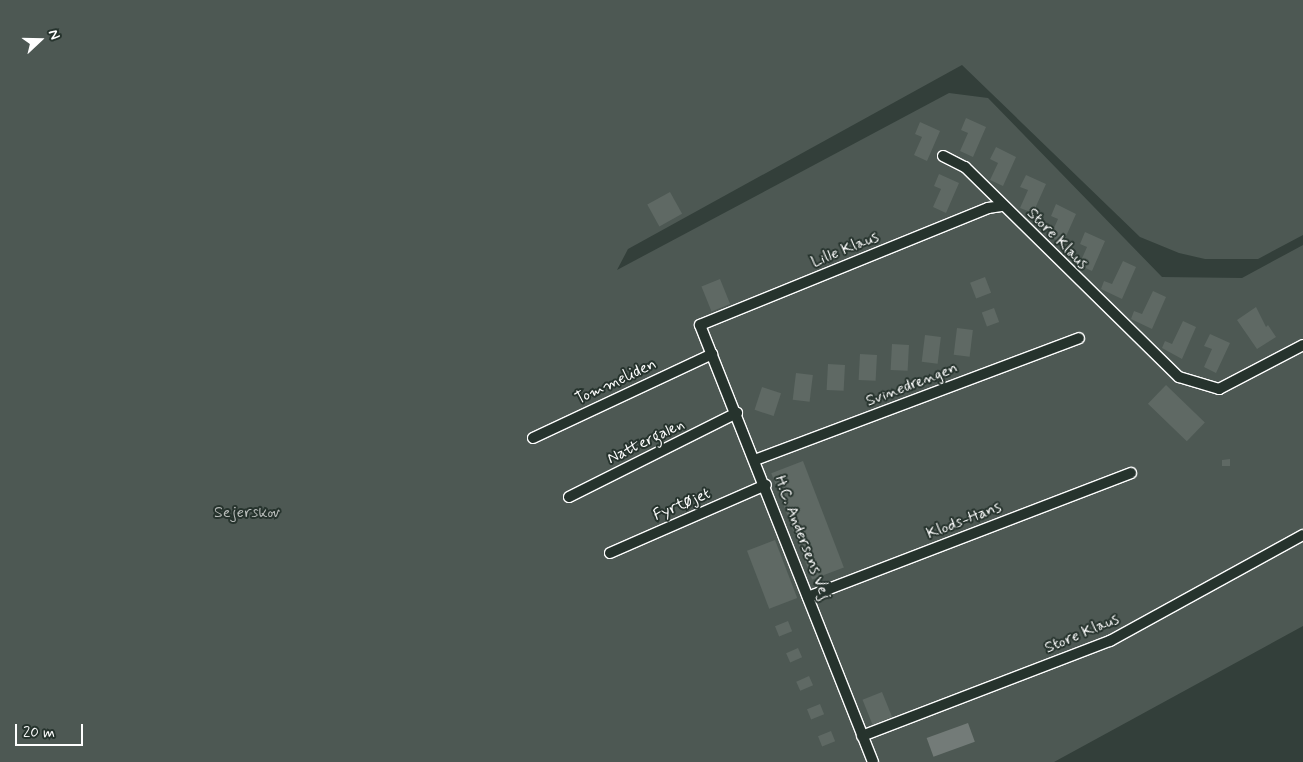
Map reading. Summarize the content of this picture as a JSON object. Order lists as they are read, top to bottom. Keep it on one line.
{"streets":{"lane":["Store Klaus","Lille Klaus","Tommeliden","Svinedrengen","Nattergalen","Fyrtøjet","Klods-Hans","H.C. Andersens Vej"]},"crossings":[["Store Klaus","Lille Klaus"],["Store Klaus","H.C. Andersens Vej"],["Lille Klaus","H.C. Andersens Vej"],["Tommeliden","H.C. Andersens Vej"],["Svinedrengen","H.C. Andersens Vej"],["Nattergalen","H.C. Andersens Vej"],["Fyrtøjet","H.C. Andersens Vej"],["Klods-Hans","H.C. Andersens Vej"]],"parks":["Sejerskov"],"scale_bar":"20 m","north":"right"}
